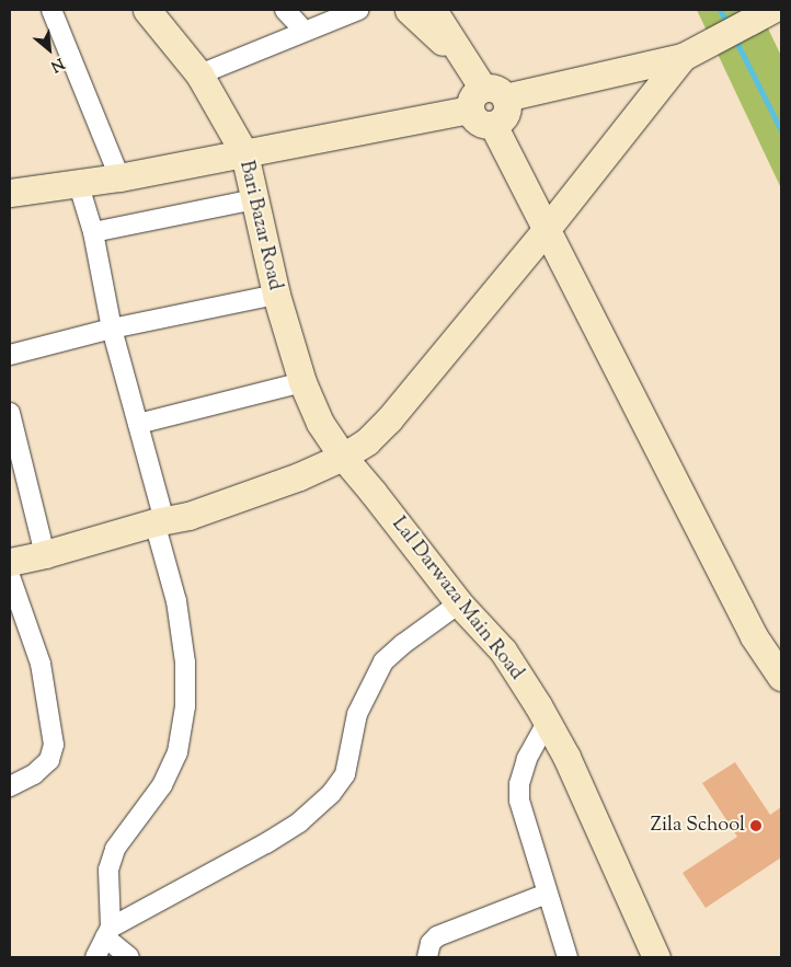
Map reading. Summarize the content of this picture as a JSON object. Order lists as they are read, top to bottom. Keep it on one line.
{"streets":{"street":["Bari Bazar Road","Lal Darwaza Main Road"]},"crossings":[["Bari Bazar Road","Lal Darwaza Main Road"]],"places":["Zila School"],"north":"bottom right"}
